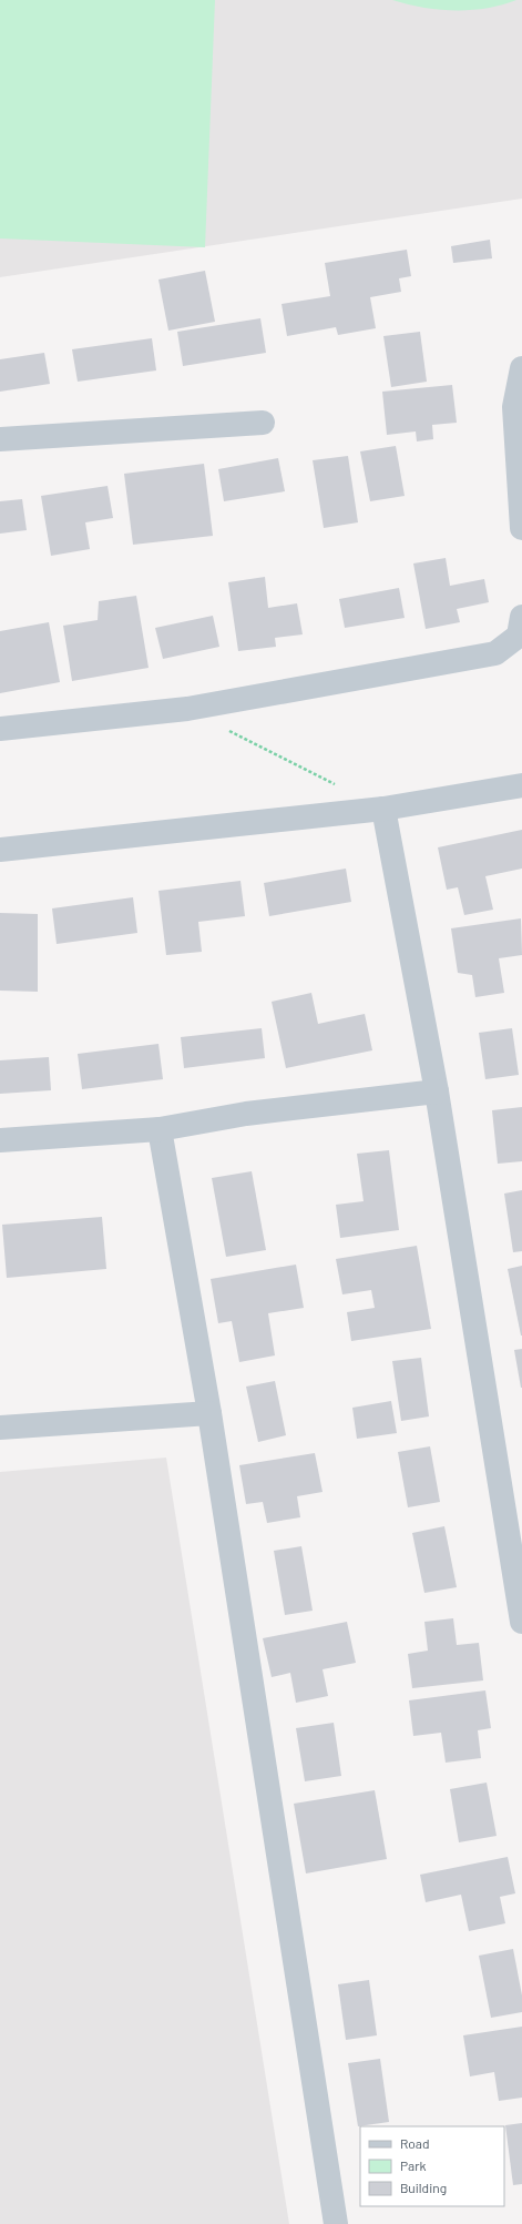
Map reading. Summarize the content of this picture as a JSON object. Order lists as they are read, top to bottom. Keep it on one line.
{"legend":["Road","Park","Building"]}
